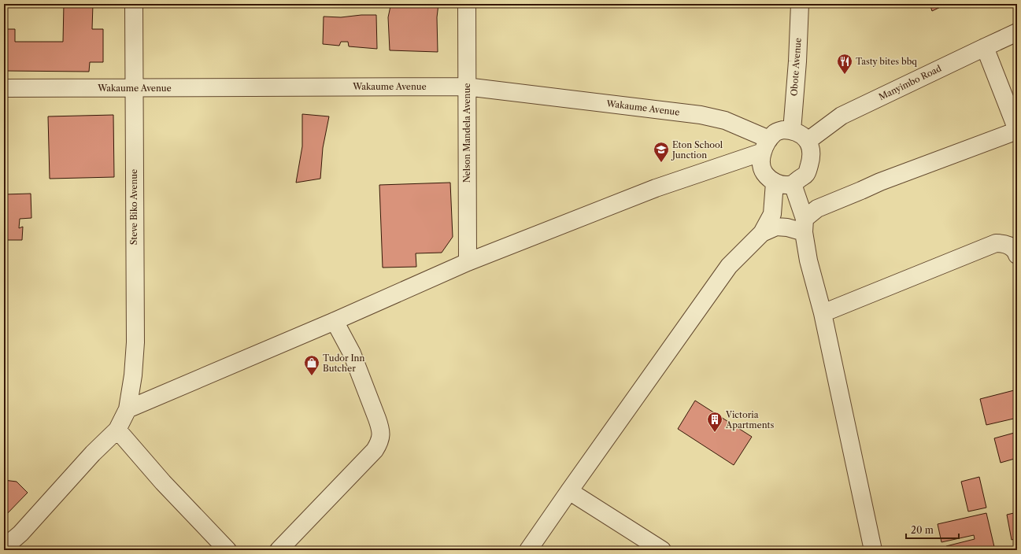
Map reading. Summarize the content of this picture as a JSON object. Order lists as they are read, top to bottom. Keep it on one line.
{"streets":{"street":["Obote Avenue","Manyimbo Road","Wakaume Avenue","Nelson Mandela Avenue","Steve Biko Avenue"]},"crossings":[["Obote Avenue","Manyimbo Road"],["Obote Avenue","Wakaume Avenue"],["Manyimbo Road","Wakaume Avenue"],["Wakaume Avenue","Nelson Mandela Avenue"],["Wakaume Avenue","Steve Biko Avenue"]],"places":{"restaurant":["Tasty bites bbq"],"school or university":["Eton School Junction"],"shop":["Tudor Inn Butcher"],"building":["Victoria Apartments"]},"scale_bar":"20 m"}
